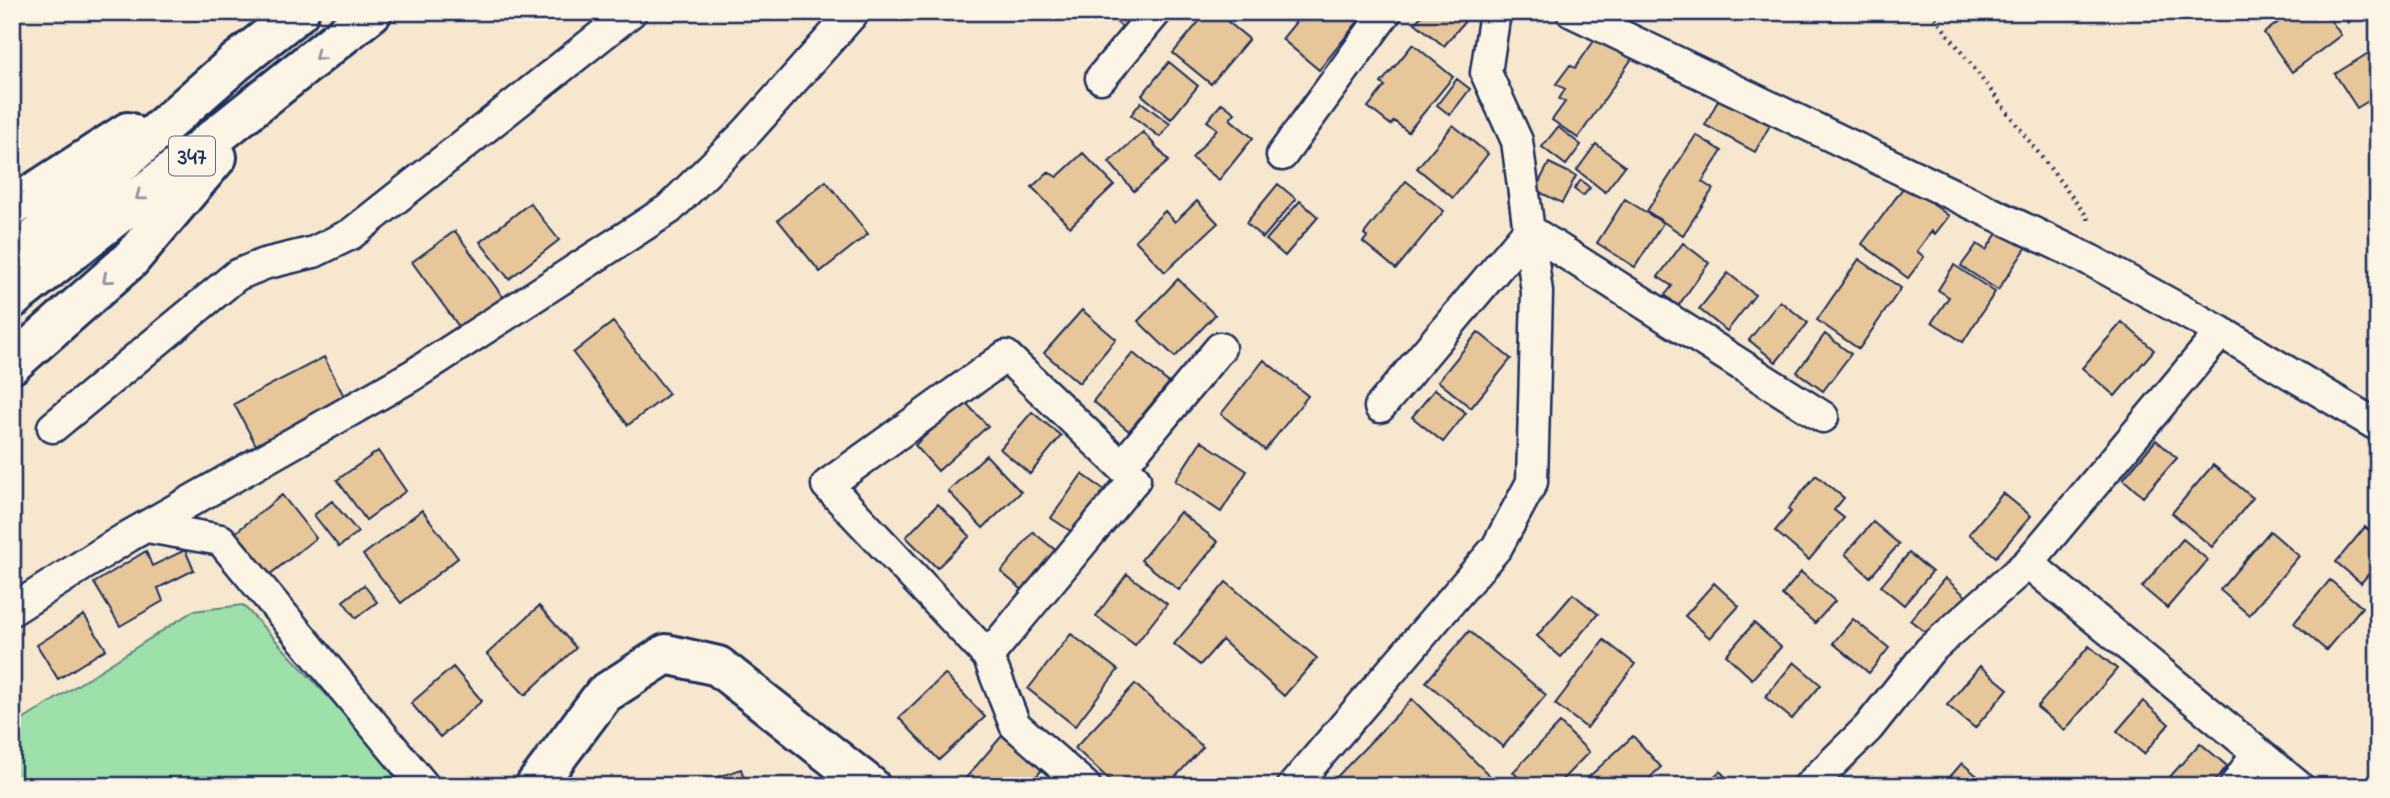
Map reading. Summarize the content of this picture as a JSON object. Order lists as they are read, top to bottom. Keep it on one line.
{"streets":{"main road":["347"]}}
